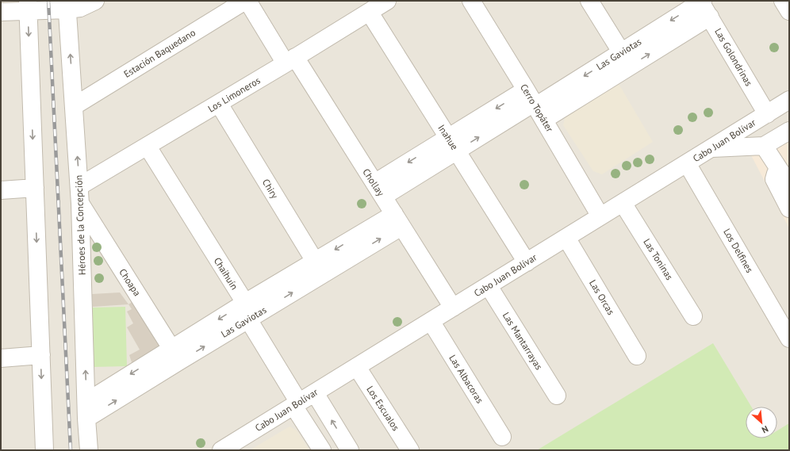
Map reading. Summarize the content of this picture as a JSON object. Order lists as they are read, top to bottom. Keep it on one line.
{"streets":{"street":["Estación Baquedano","Las Gaviotas","Las Golondrinas","Los Limoneros","Cerro Topáter","Inahue","Cabo Juan Bolívar","Chollay","Chiry","Héroes de la Concepción","Los Delfines","Las Toninas","Chaihuín","Choapa","Las Orcas","Las Mantarrayas","Las Albacoras","Los Escualos"]},"crossings":[["Estación Baquedano","Chollay"],["Estación Baquedano","Héroes de la Concepción"],["Las Gaviotas","Las Golondrinas"],["Las Gaviotas","Cerro Topáter"],["Las Gaviotas","Inahue"],["Las Gaviotas","Chollay"],["Las Gaviotas","Chiry"],["Las Gaviotas","Héroes de la Concepción"],["Las Gaviotas","Chaihuín"],["Las Gaviotas","Choapa"],["Las Golondrinas","Cabo Juan Bolívar"],["Los Limoneros","Inahue"],["Los Limoneros","Chollay"],["Los Limoneros","Chiry"],["Los Limoneros","Héroes de la Concepción"],["Los Limoneros","Chaihuín"],["Cerro Topáter","Cabo Juan Bolívar"],["Inahue","Cabo Juan Bolívar"],["Cabo Juan Bolívar","Chollay"],["Cabo Juan Bolívar","Los Delfines"],["Cabo Juan Bolívar","Las Toninas"],["Cabo Juan Bolívar","Chaihuín"],["Cabo Juan Bolívar","Las Orcas"],["Cabo Juan Bolívar","Las Mantarrayas"],["Cabo Juan Bolívar","Las Albacoras"],["Cabo Juan Bolívar","Los Escualos"],["Héroes de la Concepción","Choapa"]],"north":"bottom right"}
